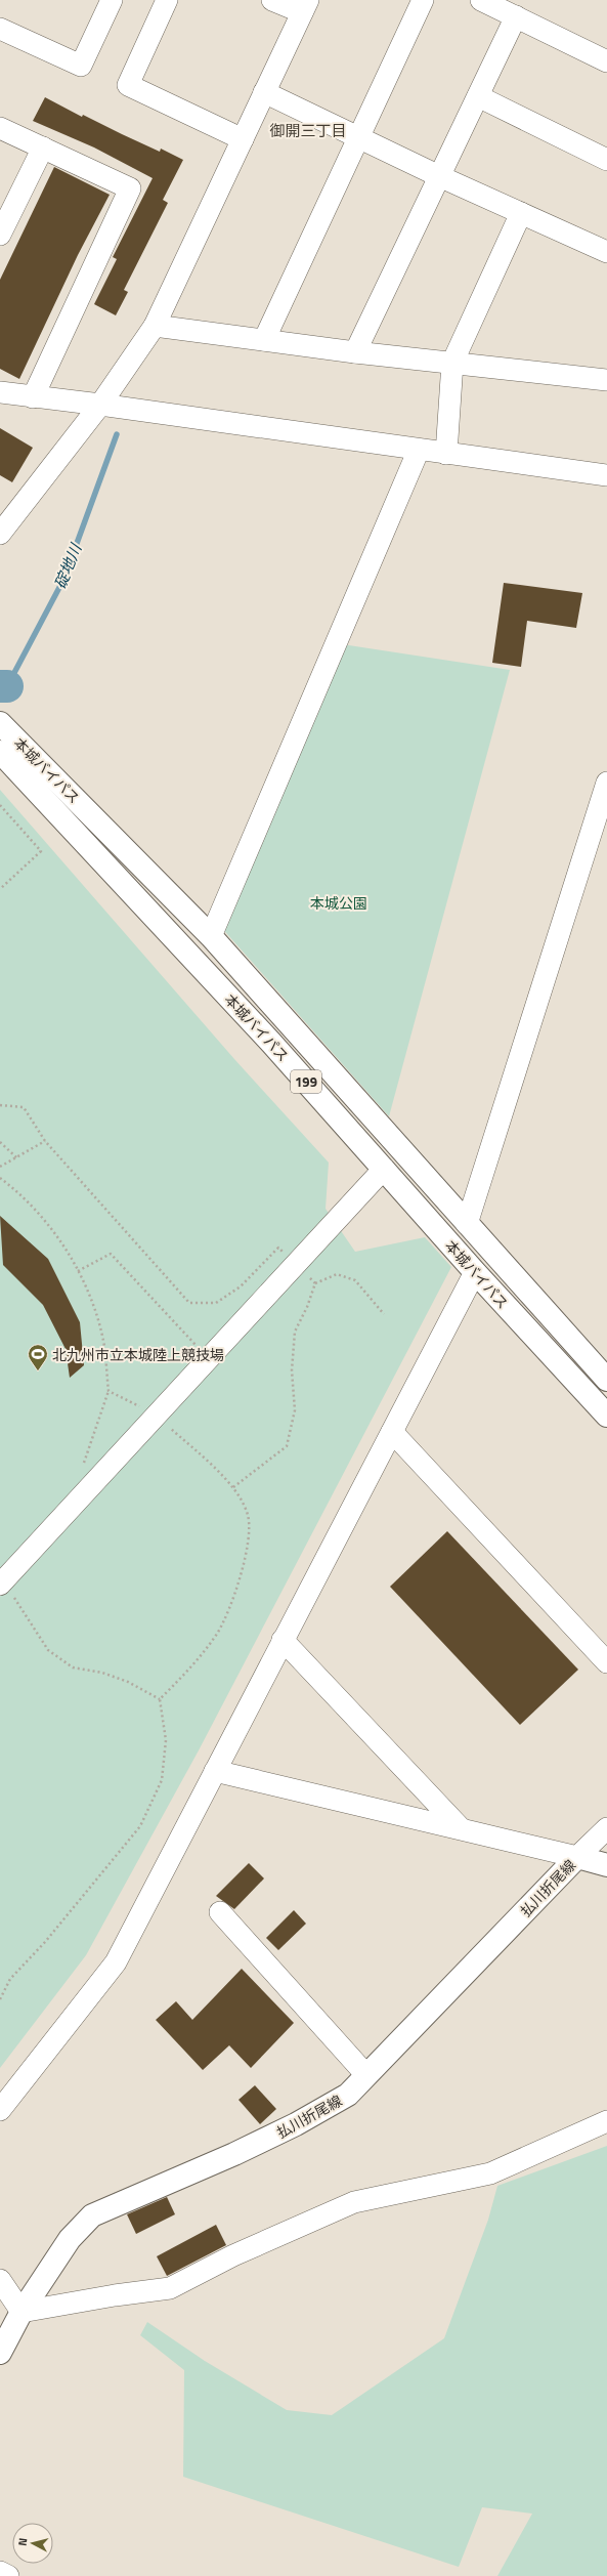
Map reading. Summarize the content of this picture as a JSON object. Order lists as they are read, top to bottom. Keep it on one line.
{"streets":{"main road":["本城バイパス","199","払川折尾線"]},"districts":["御開三丁目"],"water":["碇地川"],"parks":["本城公園"],"places":{"sports":["北九州市立本城陸上競技場"]},"north":"left"}
